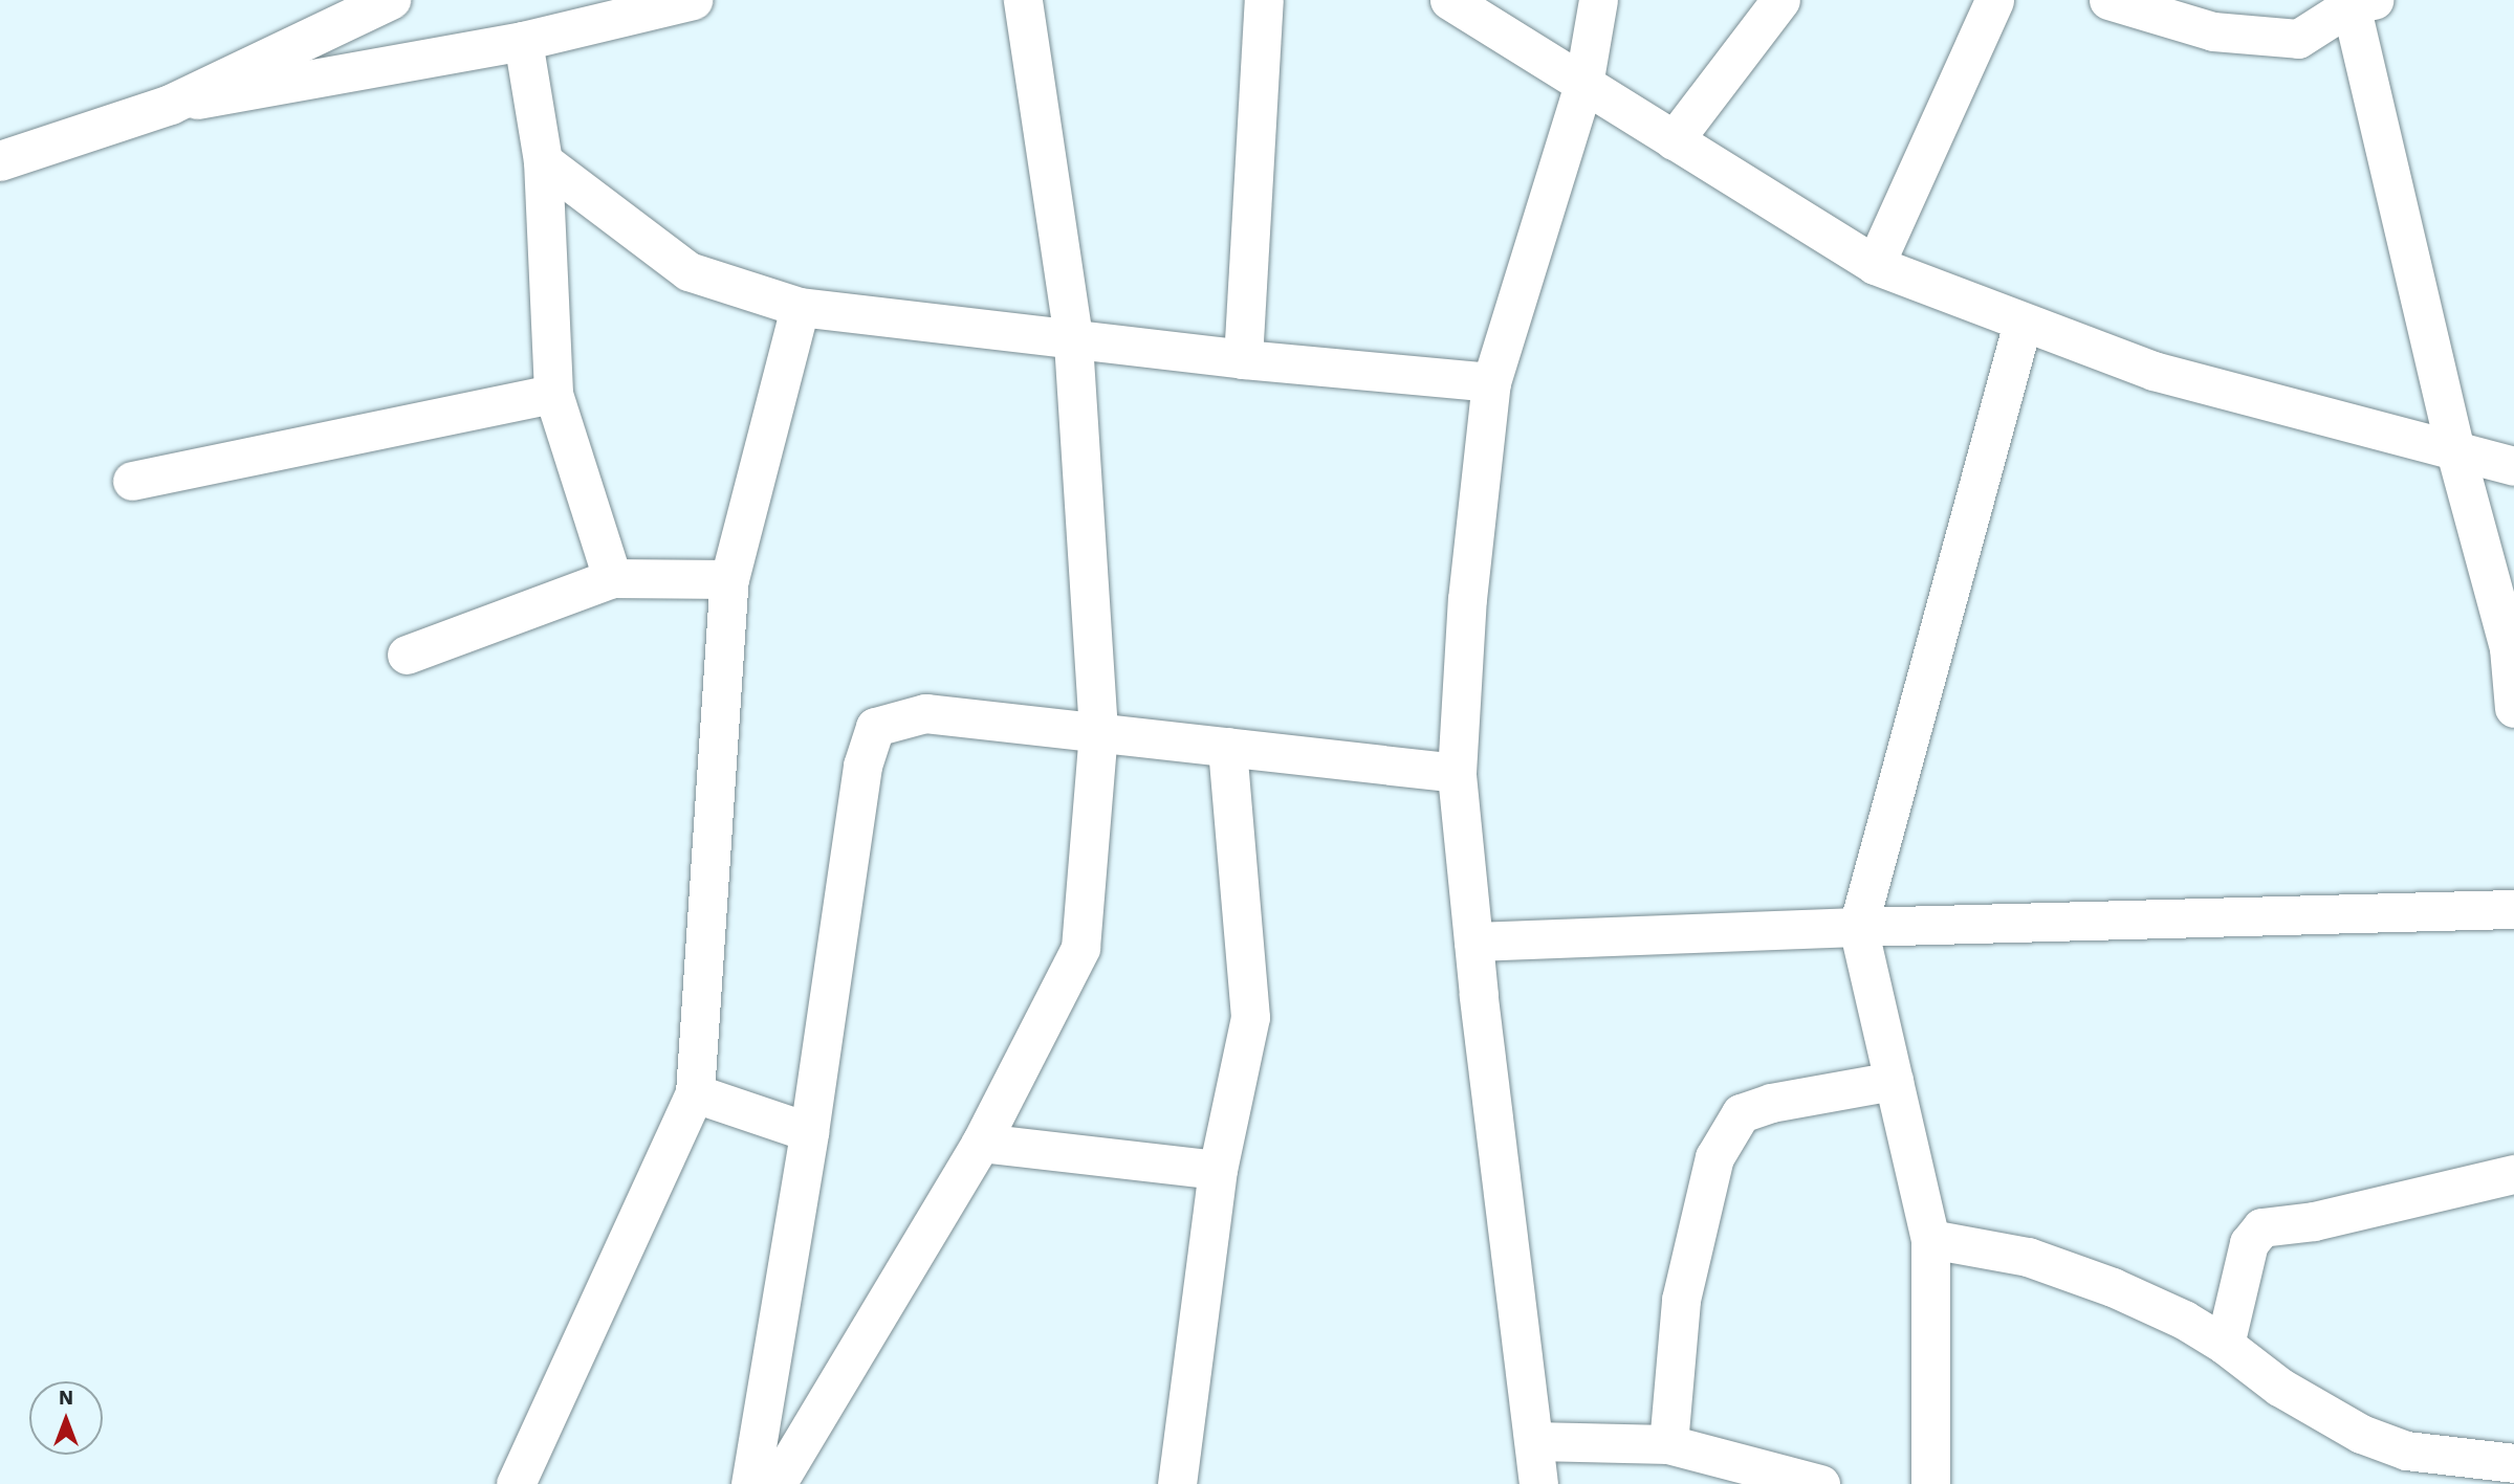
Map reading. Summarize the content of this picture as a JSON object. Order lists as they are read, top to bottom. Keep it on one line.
{"north":"top"}
